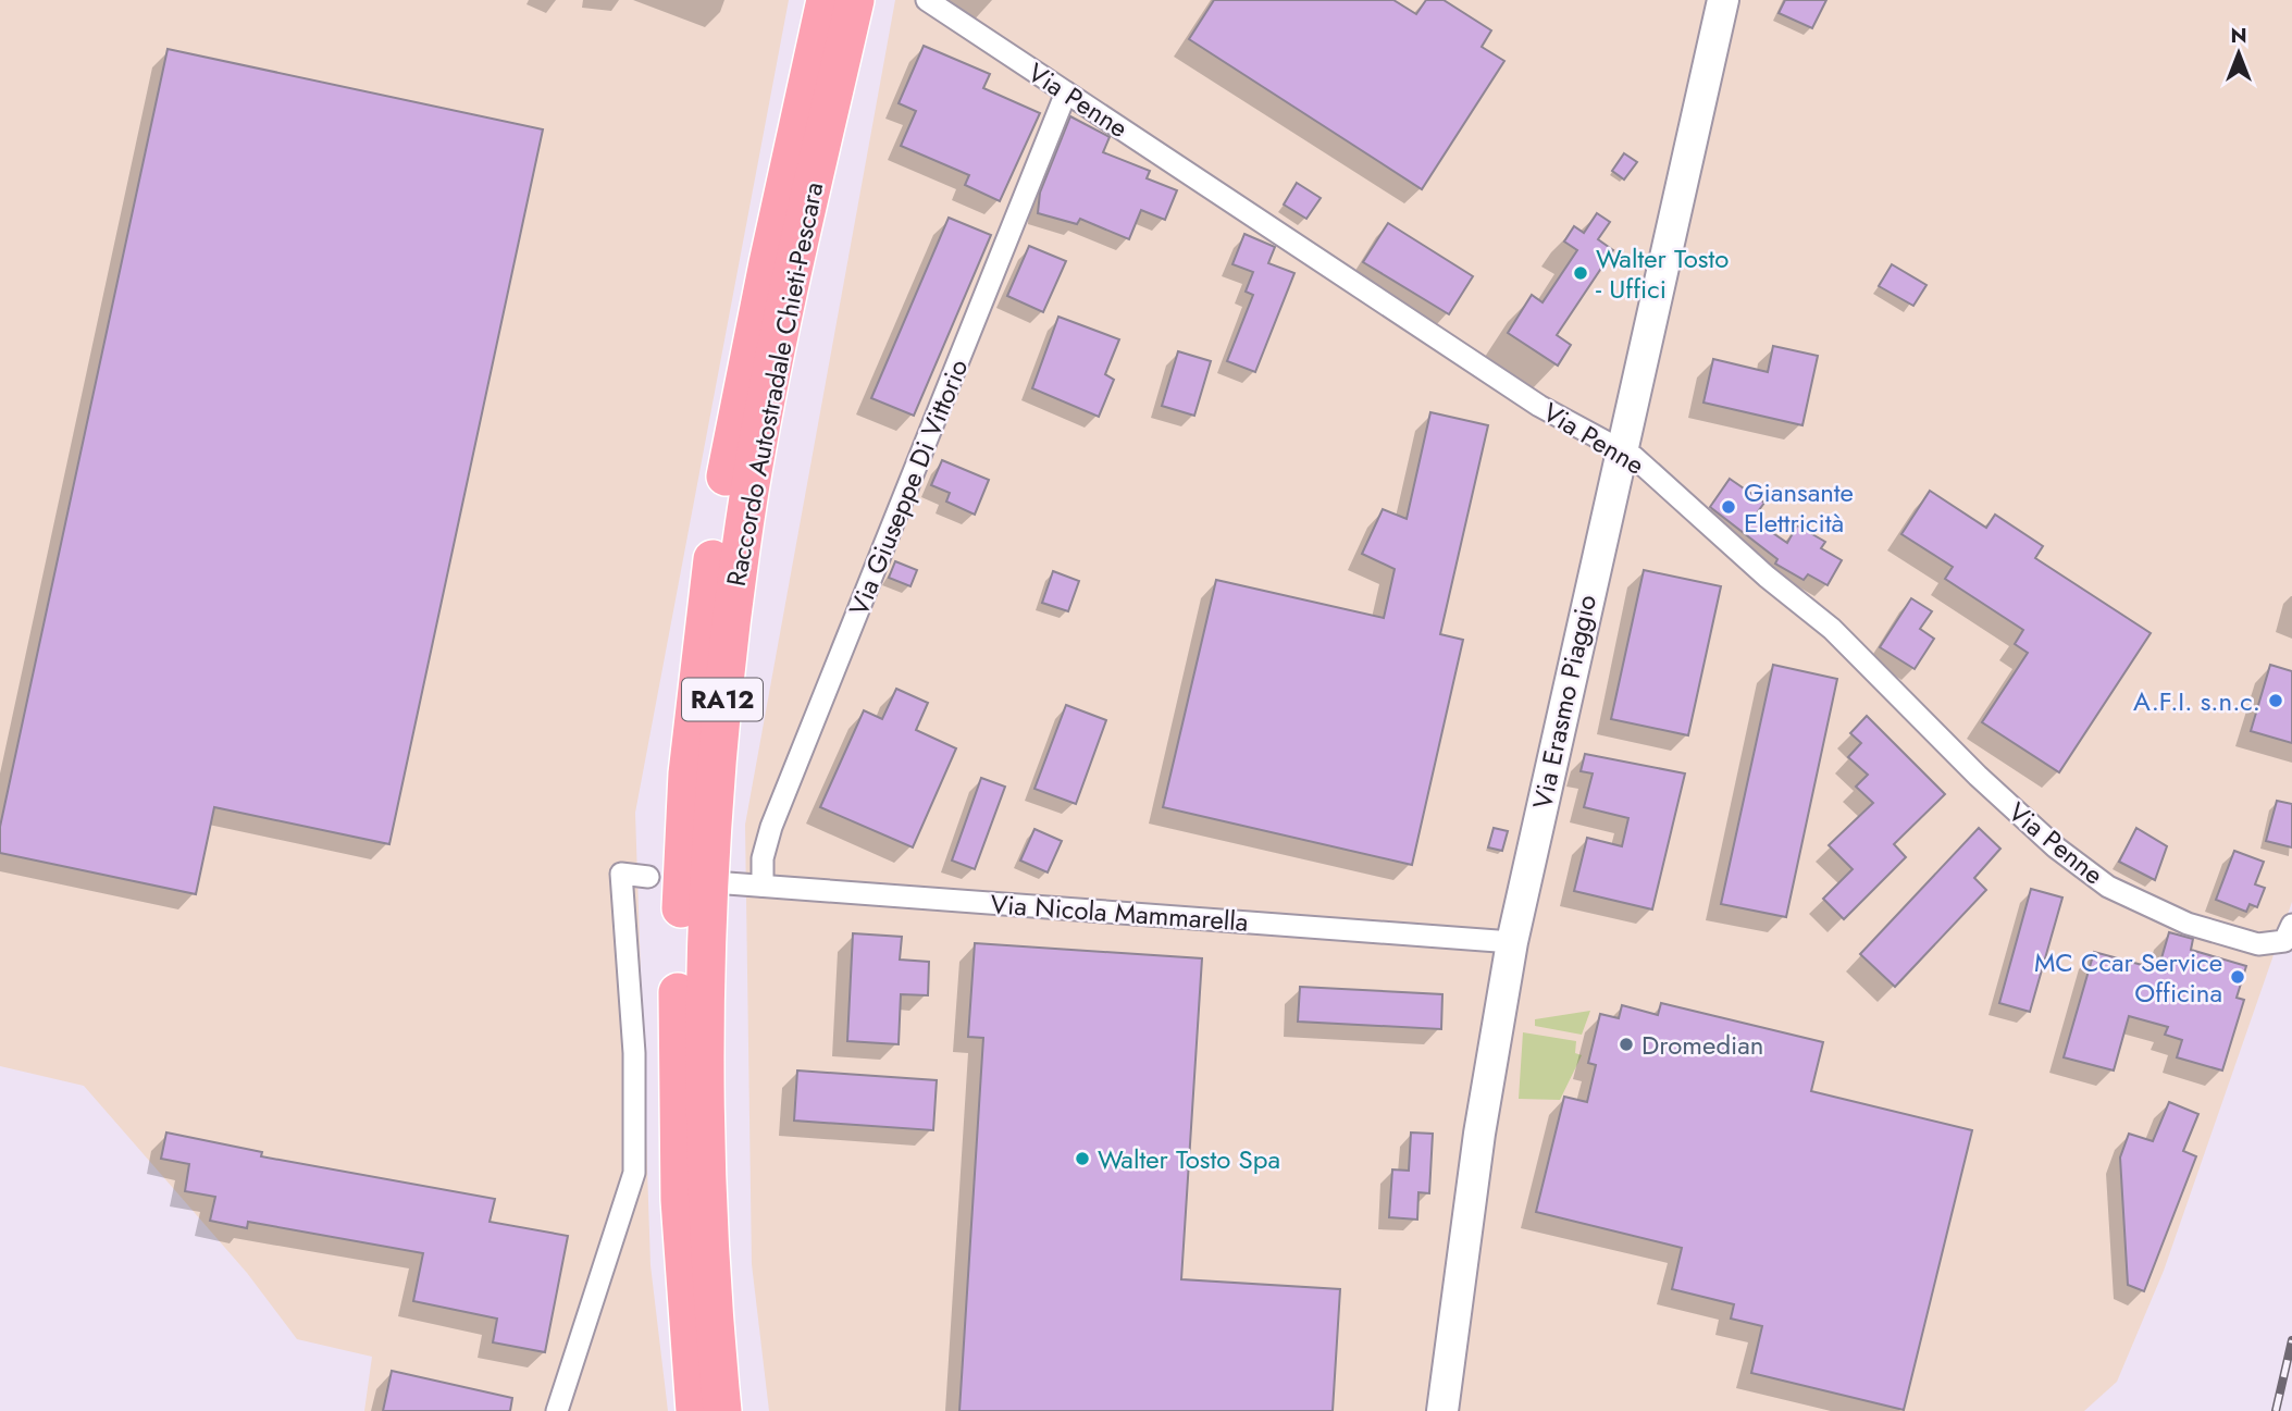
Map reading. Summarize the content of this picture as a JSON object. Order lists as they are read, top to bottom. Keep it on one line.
{"streets":{"highway":["Raccordo Autostradale Chieti-Pescara","RA12"],"street":["Via Penne","Via Giuseppe Di Vittorio","Via Erasmo Piaggio","Via Nicola Mammarella"]},"crossings":[["Via Penne","Via Giuseppe Di Vittorio"],["Via Penne","Via Erasmo Piaggio"],["Via Giuseppe Di Vittorio","Via Nicola Mammarella"],["Via Erasmo Piaggio","Via Nicola Mammarella"]],"places":["Walter Tosto - Uffici","Giansante Elettricità","A.F.I. s.n.c.","MC Ccar Service Officina","Dromedian","Walter Tosto Spa"],"north":"top"}
